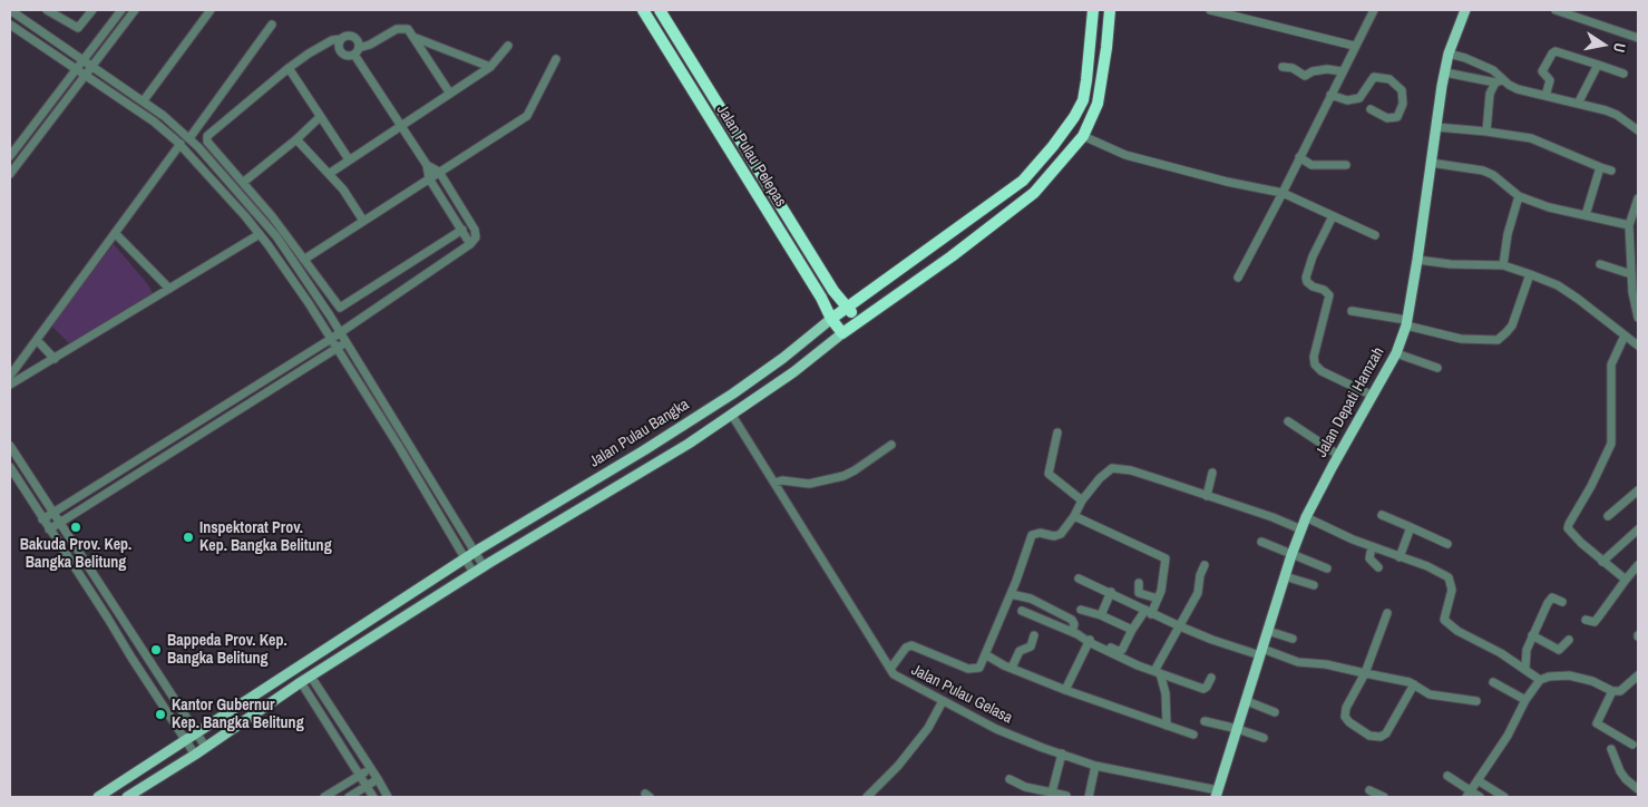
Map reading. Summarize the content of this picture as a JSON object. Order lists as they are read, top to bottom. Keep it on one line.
{"streets":{"highway":["Jalan Pulau Pelepas","Jalan Pulau Bangka"],"main road":["Jalan Depati Hamzah"],"street":["Jalan Pulau Gelasa"]},"crossings":[["Jalan Pulau Pelepas","Jalan Pulau Bangka"],["Jalan Depati Hamzah","Jalan Pulau Gelasa"]],"places":["Bakuda Prov. Kep. Bangka Belitung","Inspektorat Prov. Kep. Bangka Belitung","Bappeda Prov. Kep. Bangka Belitung","Kantor Gubernur Kep. Bangka Belitung"],"north":"right"}
